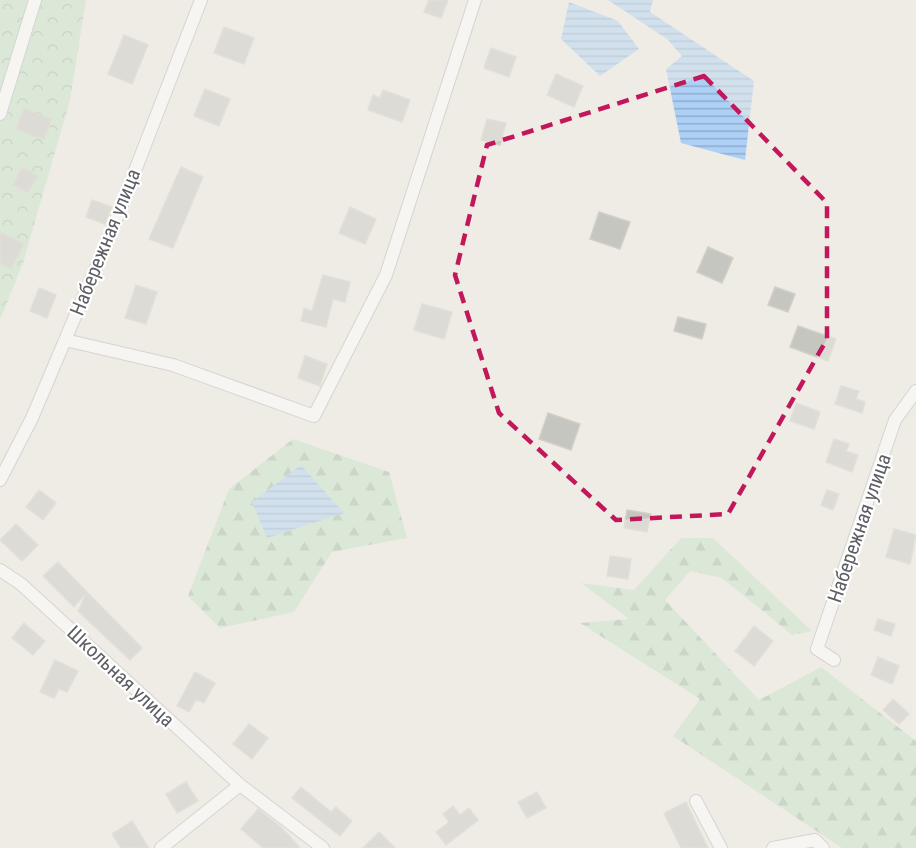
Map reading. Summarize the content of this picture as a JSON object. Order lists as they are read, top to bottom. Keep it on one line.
{"streets":{"street":["Набережная улица","Школьная улица"]}}
